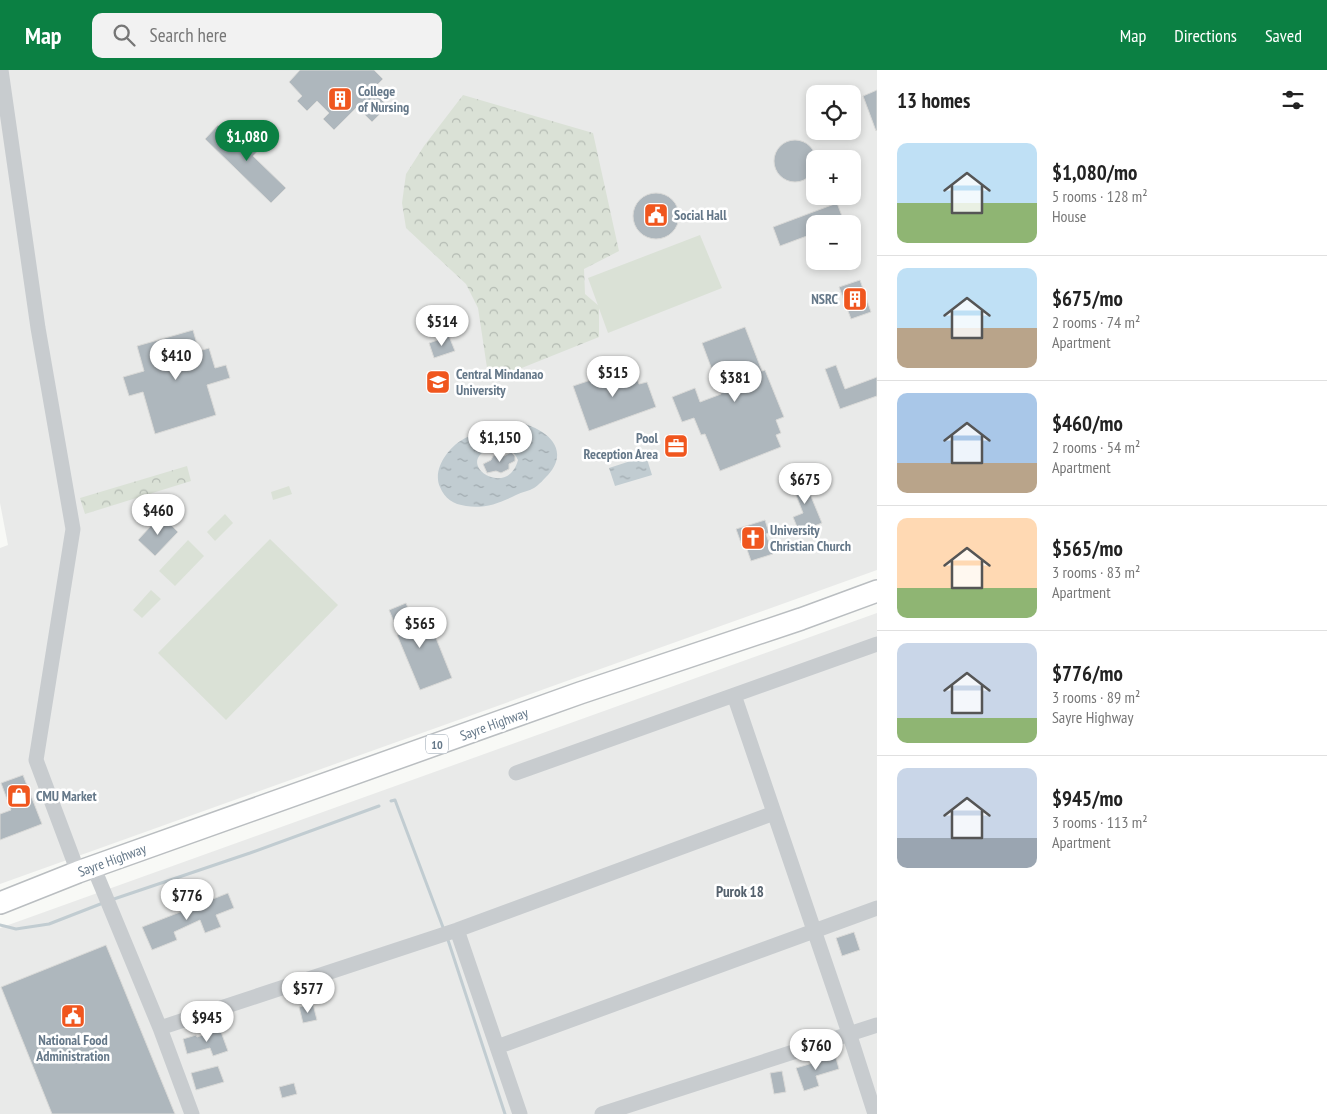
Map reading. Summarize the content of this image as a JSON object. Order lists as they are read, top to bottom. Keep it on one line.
{"streets":{"highway":["Sayre Highway","10"]},"districts":["Purok 18"],"places":{"building":["College of Nursing","NSRC"],"public building":["Social Hall","National Food Administration"],"school or university":["Central Mindanao University"],"office":["Pool Reception Area"],"church":["University Christian Church"],"shop":["CMU Market"]},"page":{"header":"Map","search":"Search here","nav":["Map","Directions","Saved"],"heading":"13 homes","map_buttons":["+","−"],"price":["$1,080","$514","$410","$515","$381","$1,150","$675","$460","$565","$776","$577","$945","$760"],"list":[{"name":"$1,080/mo","note":"5 rooms · 128 m² · House"},{"name":"$675/mo","note":"2 rooms · 74 m² · Apartment"},{"name":"$460/mo","note":"2 rooms · 54 m² · Apartment"},{"name":"$565/mo","note":"3 rooms · 83 m² · Apartment"},{"name":"$776/mo","note":"3 rooms · 89 m² · Sayre Highway"},{"name":"$945/mo","note":"3 rooms · 113 m² · Apartment"}]}}
